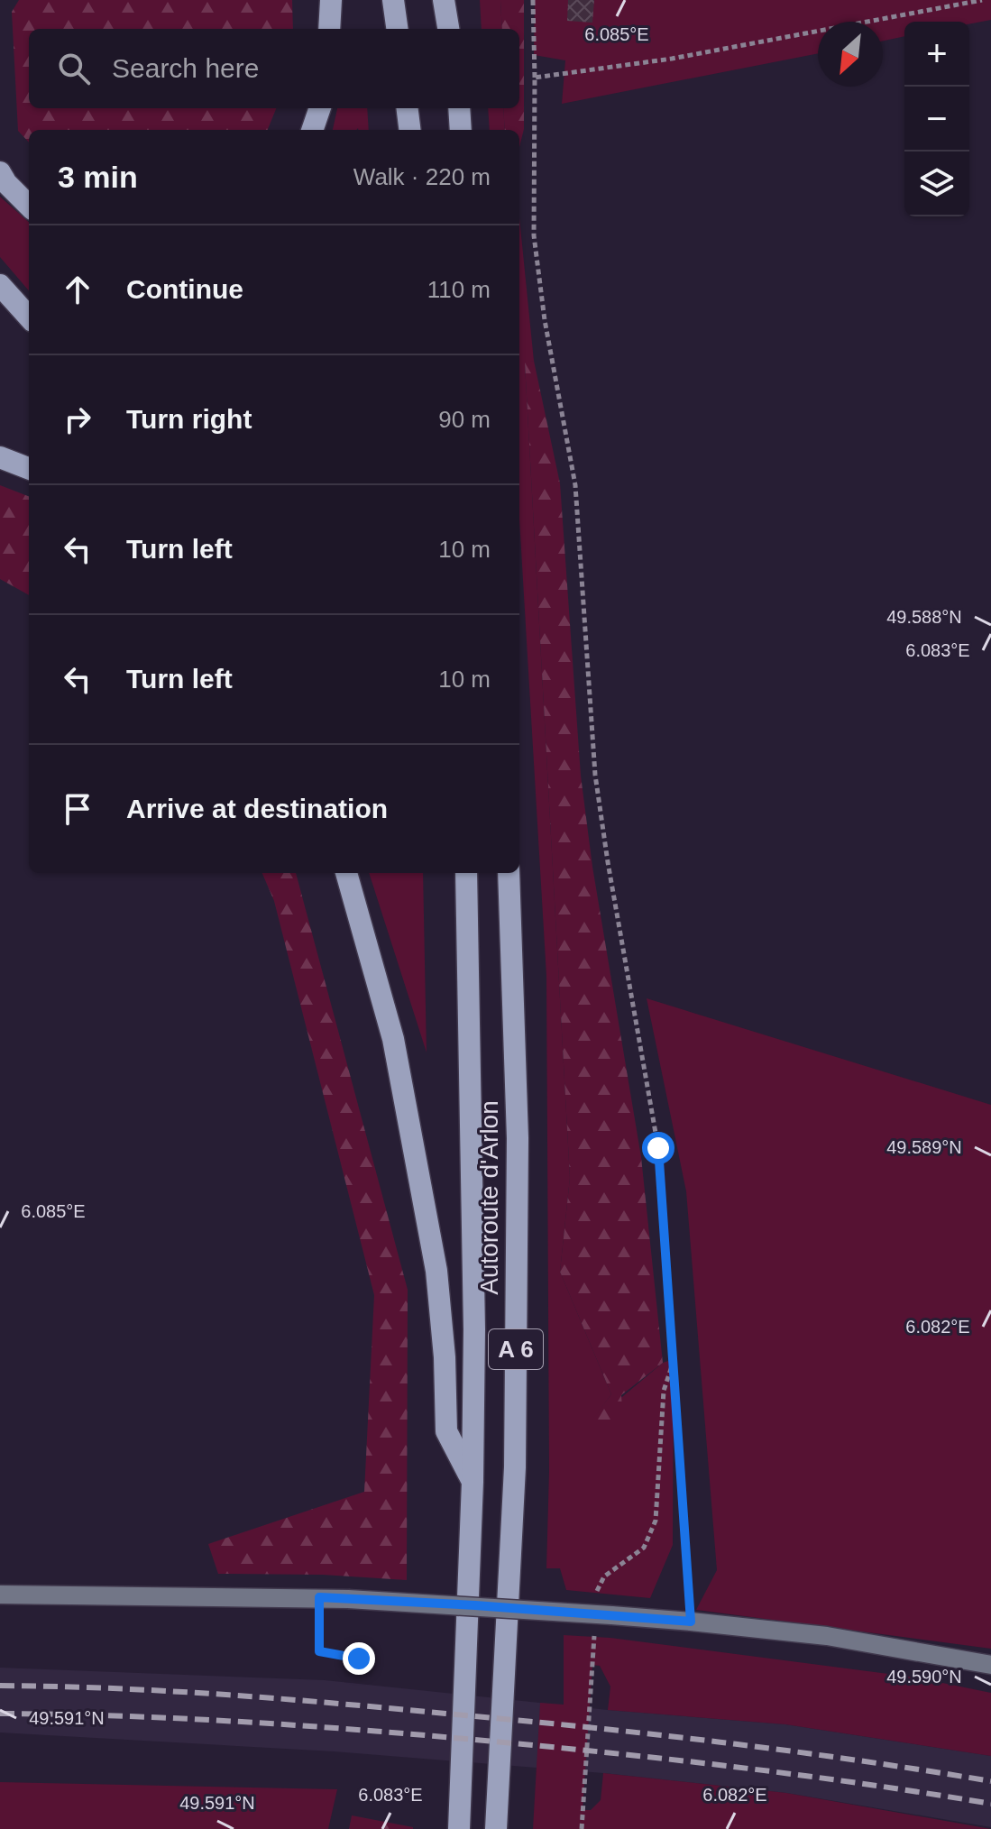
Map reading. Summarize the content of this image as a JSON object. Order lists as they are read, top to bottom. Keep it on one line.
{"streets":{"highway":["Autoroute d'Arlon","A 6"]},"crossings":[["Autoroute d'Arlon","A 6"]],"north":"bottom left","page":{"map_buttons":["+","−"],"search":"Search here","heading":["3 min","Walk · 220 m"],"list":[["Continue","110 m"],["Turn right","90 m"],["Turn left","10 m"],["Turn left","10 m"],"Arrive at destination"]},"coordinates":["6.085°E","49.588°N","6.083°E","49.589°N","6.082°E","49.590°N","49.591°N"]}
